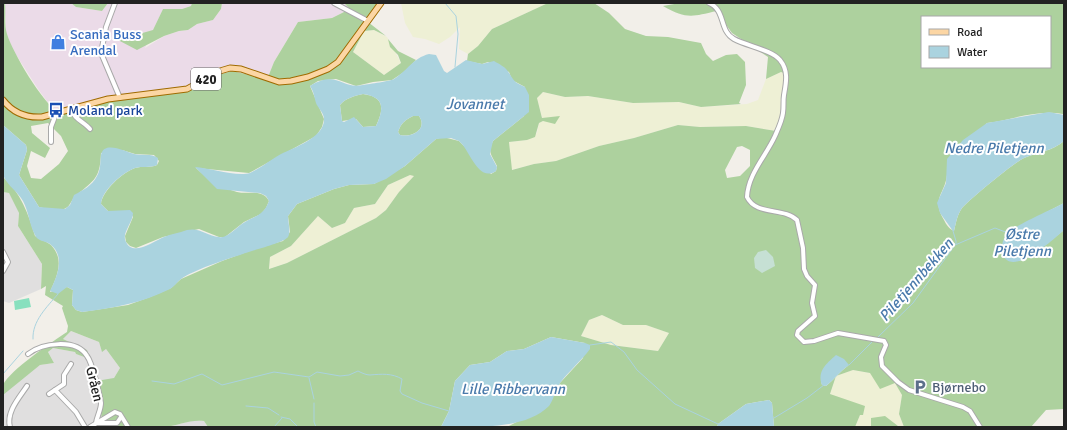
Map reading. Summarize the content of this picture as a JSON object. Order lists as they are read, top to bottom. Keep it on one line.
{"streets":{"main road":["420"],"street":["Gråen"]},"water":["Jovannet","Nedre Piletjenn","Østre Piletjenn","Piletjennbekken","Lille Ribbervann"],"places":{"shop":["Scania Buss Arendal"],"bus stop":["Moland park"],"parking":["Bjørnebo"]},"legend":["Road","Water"]}
